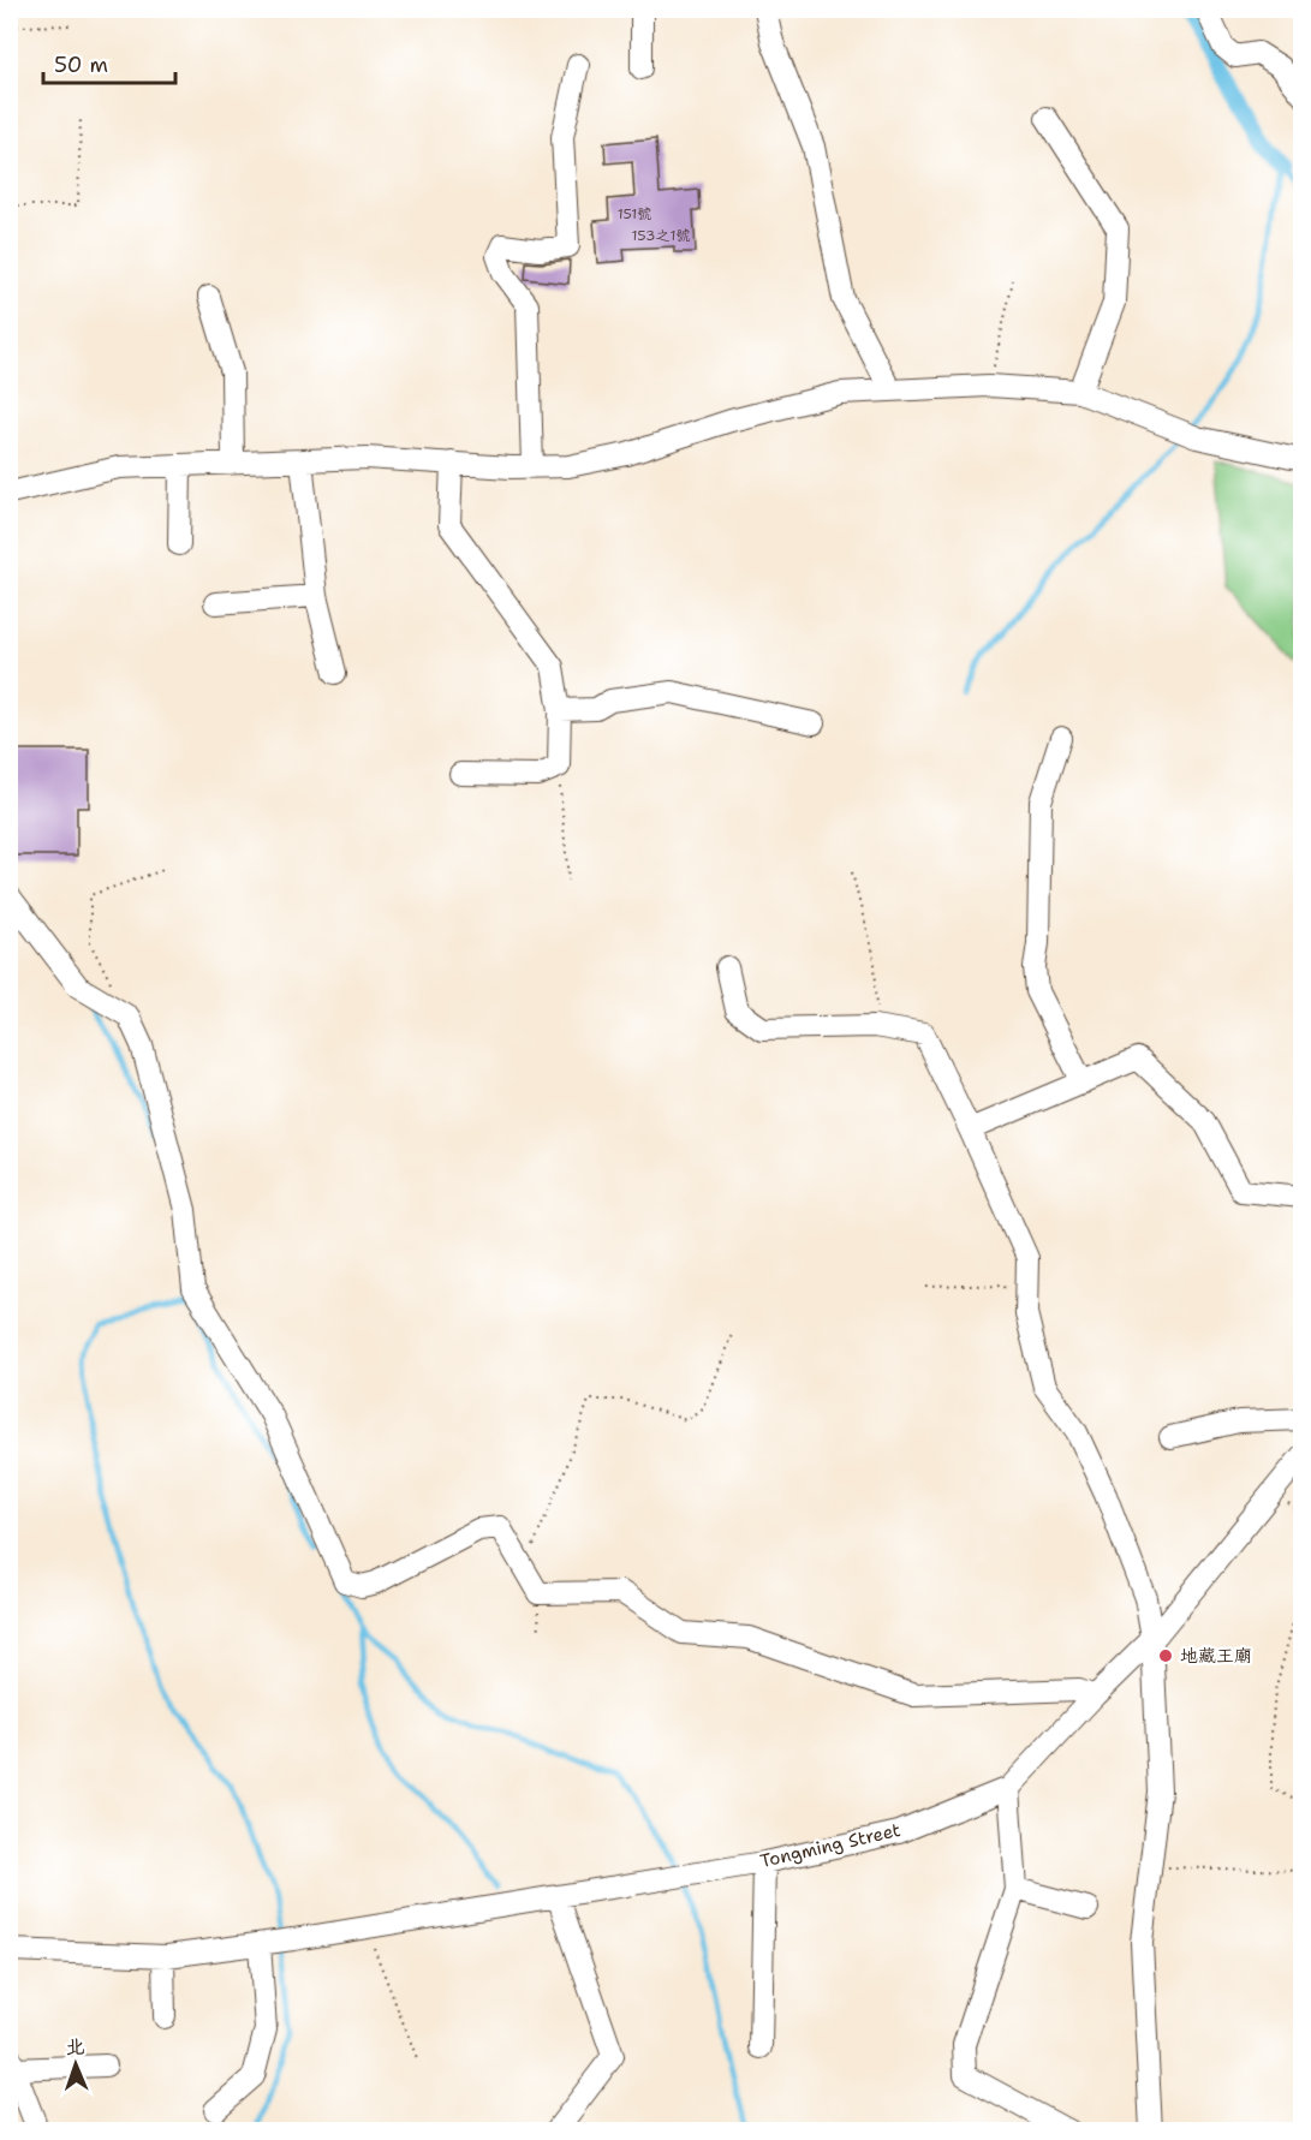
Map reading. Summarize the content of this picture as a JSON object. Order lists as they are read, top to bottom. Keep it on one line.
{"streets":{"street":["Tongming Street"]},"places":["地藏王廟"],"house_numbers":["151號","153之1號"],"scale_bar":"50 m","north":"top"}
